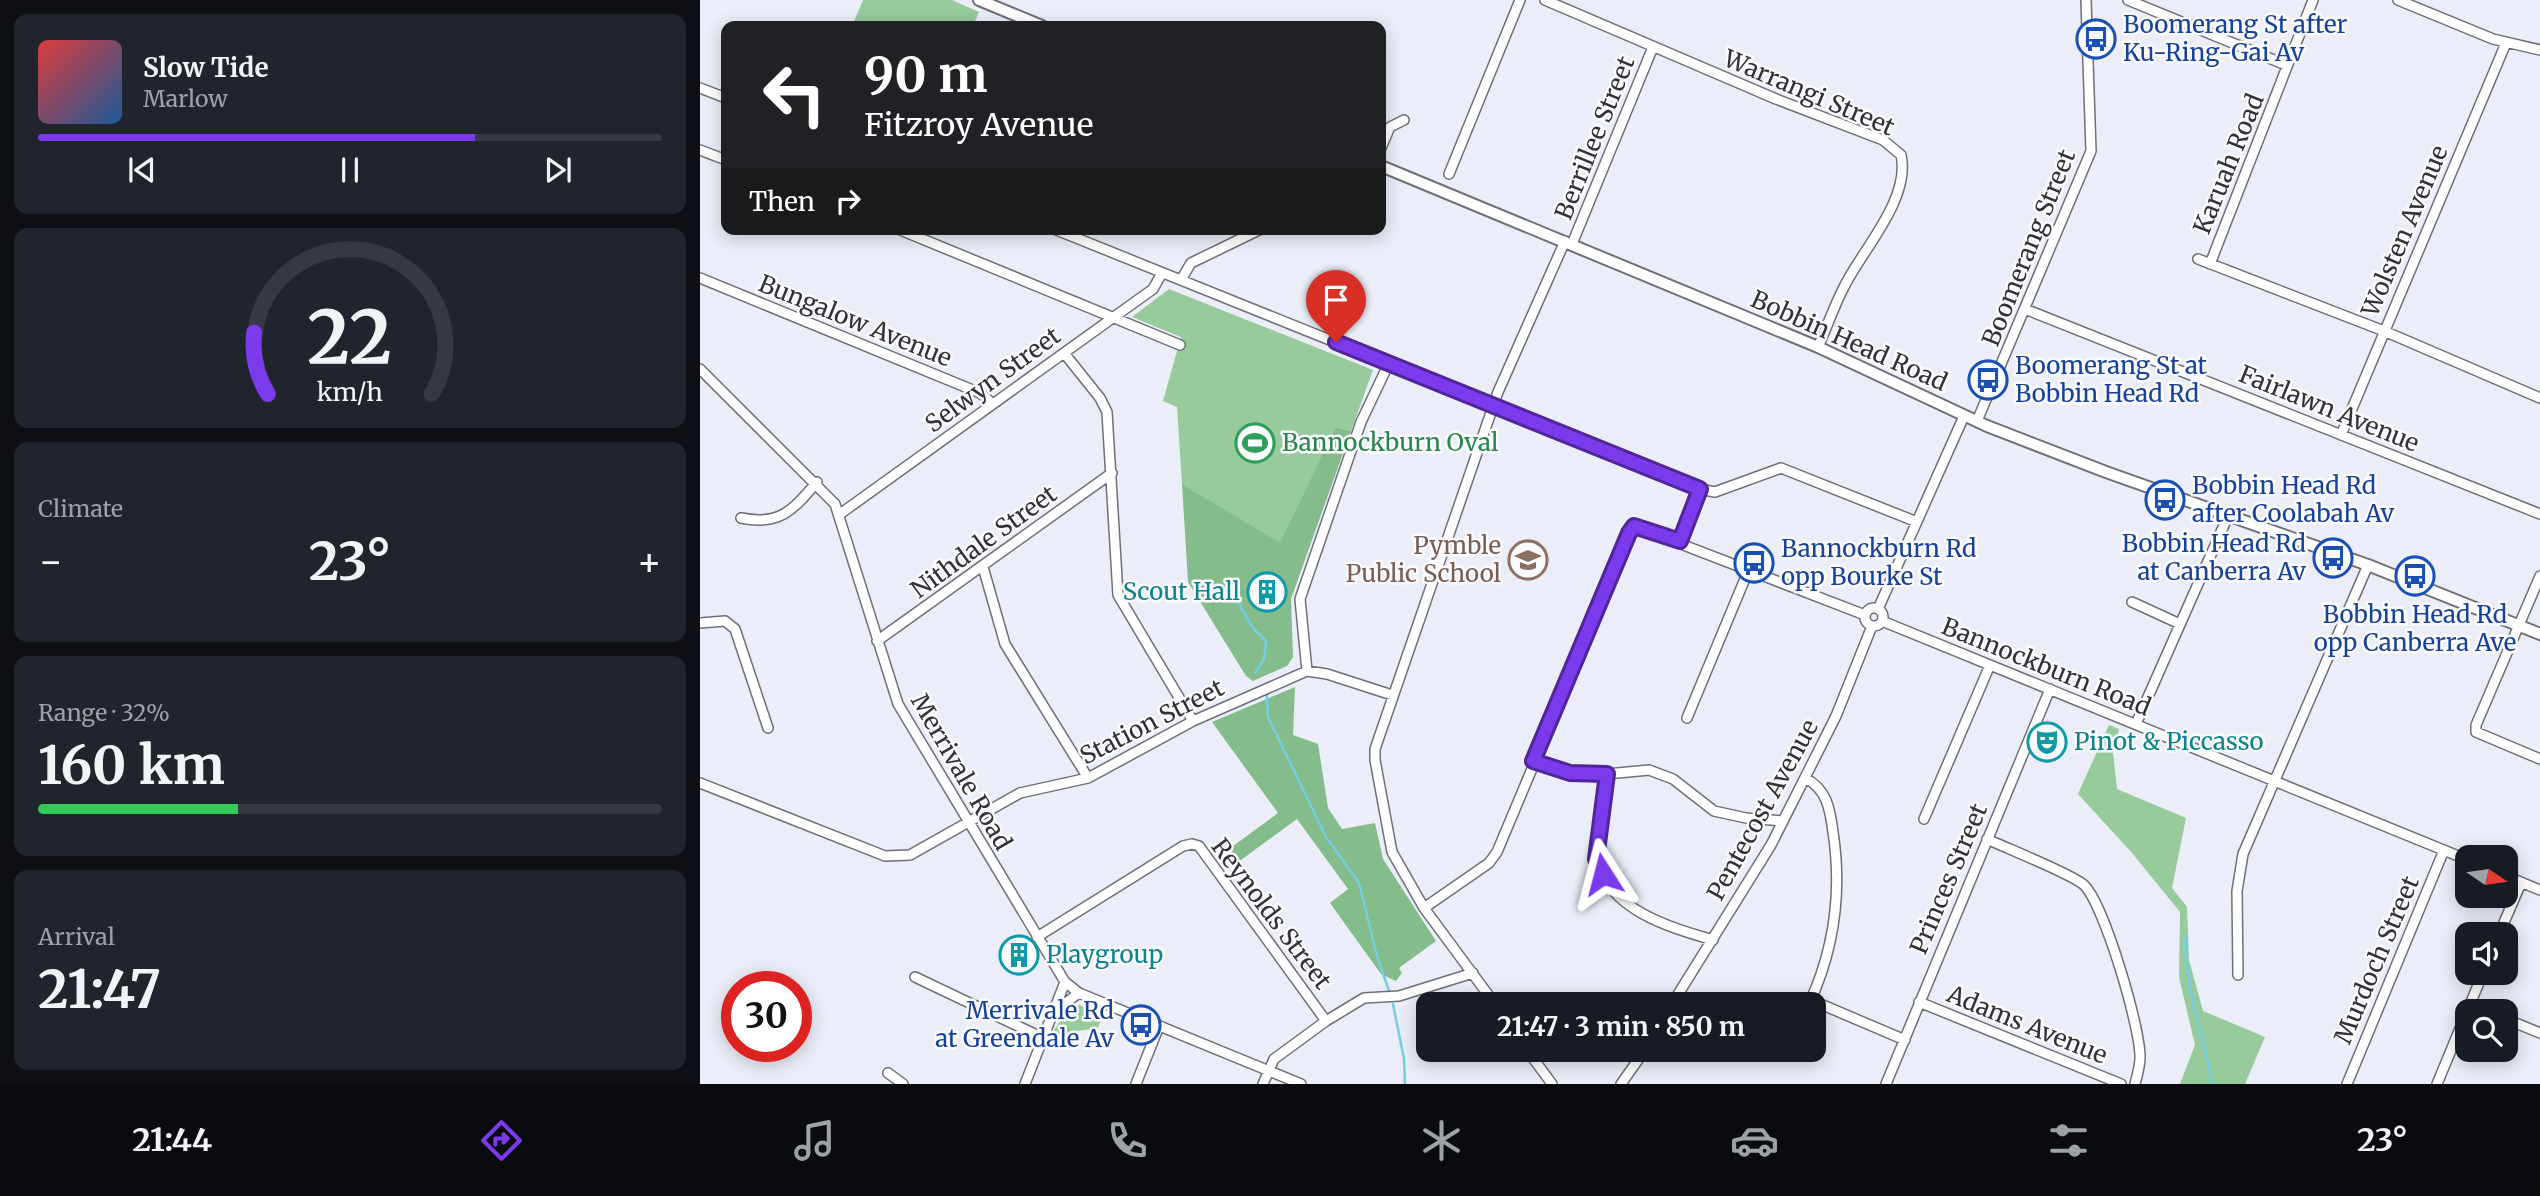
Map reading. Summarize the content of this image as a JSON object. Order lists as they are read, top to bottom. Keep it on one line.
{"streets":{"main road":["Bobbin Head Road"],"street":["Warrangi Street","Berrillee Street","Karuah Road","Wolsten Avenue","Boomerang Street","Bungalow Avenue","Selwyn Street","Fairlawn Avenue","Nithdale Street","Bannockburn Road","Station Street","Merrivale Road","Pentecost Avenue","Princes Street","Reynolds Street","Murdoch Street","Adams Avenue"]},"crossings":[["Warrangi Street","Berrillee Street"],["Warrangi Street","Bobbin Head Road"],["Berrillee Street","Bobbin Head Road"],["Wolsten Avenue","Fairlawn Avenue"],["Boomerang Street","Bobbin Head Road"],["Boomerang Street","Fairlawn Avenue"],["Bungalow Avenue","Selwyn Street"],["Selwyn Street","Merrivale Road"],["Nithdale Street","Merrivale Road"],["Bannockburn Road","Pentecost Avenue"],["Bannockburn Road","Princes Street"],["Bannockburn Road","Murdoch Street"],["Station Street","Merrivale Road"],["Merrivale Road","Reynolds Street"],["Princes Street","Adams Avenue"]],"places":{"bus stop":["Boomerang St after Ku-Ring-Gai Av","Boomerang St at Bobbin Head Rd","Bobbin Head Rd after Coolabah Av","Bobbin Head Rd at Canberra Av","Bannockburn Rd opp Bourke St","Bobbin Head Rd opp Canberra Ave","Merrivale Rd at Greendale Av"],"sports":["Bannockburn Oval"],"school or university":["Pymble Public School"],"building":["Scout Hall","Playgroup"],"theatre":["Pinot & Piccasso"]},"north":"right","page":{"turn":["90 m","Fitzroy Avenue"],"song":["Slow Tide","Marlow"],"then":"Then","tile":["Climate",["Range · 32%","160 km"],["Arrival","21:47"]],"heat":["−","23°","+"],"limit":"30","trip":"21:47 · 3 min · 850 m","tabs":["21:44","23°"],"gauge":["22","km/h"]}}
